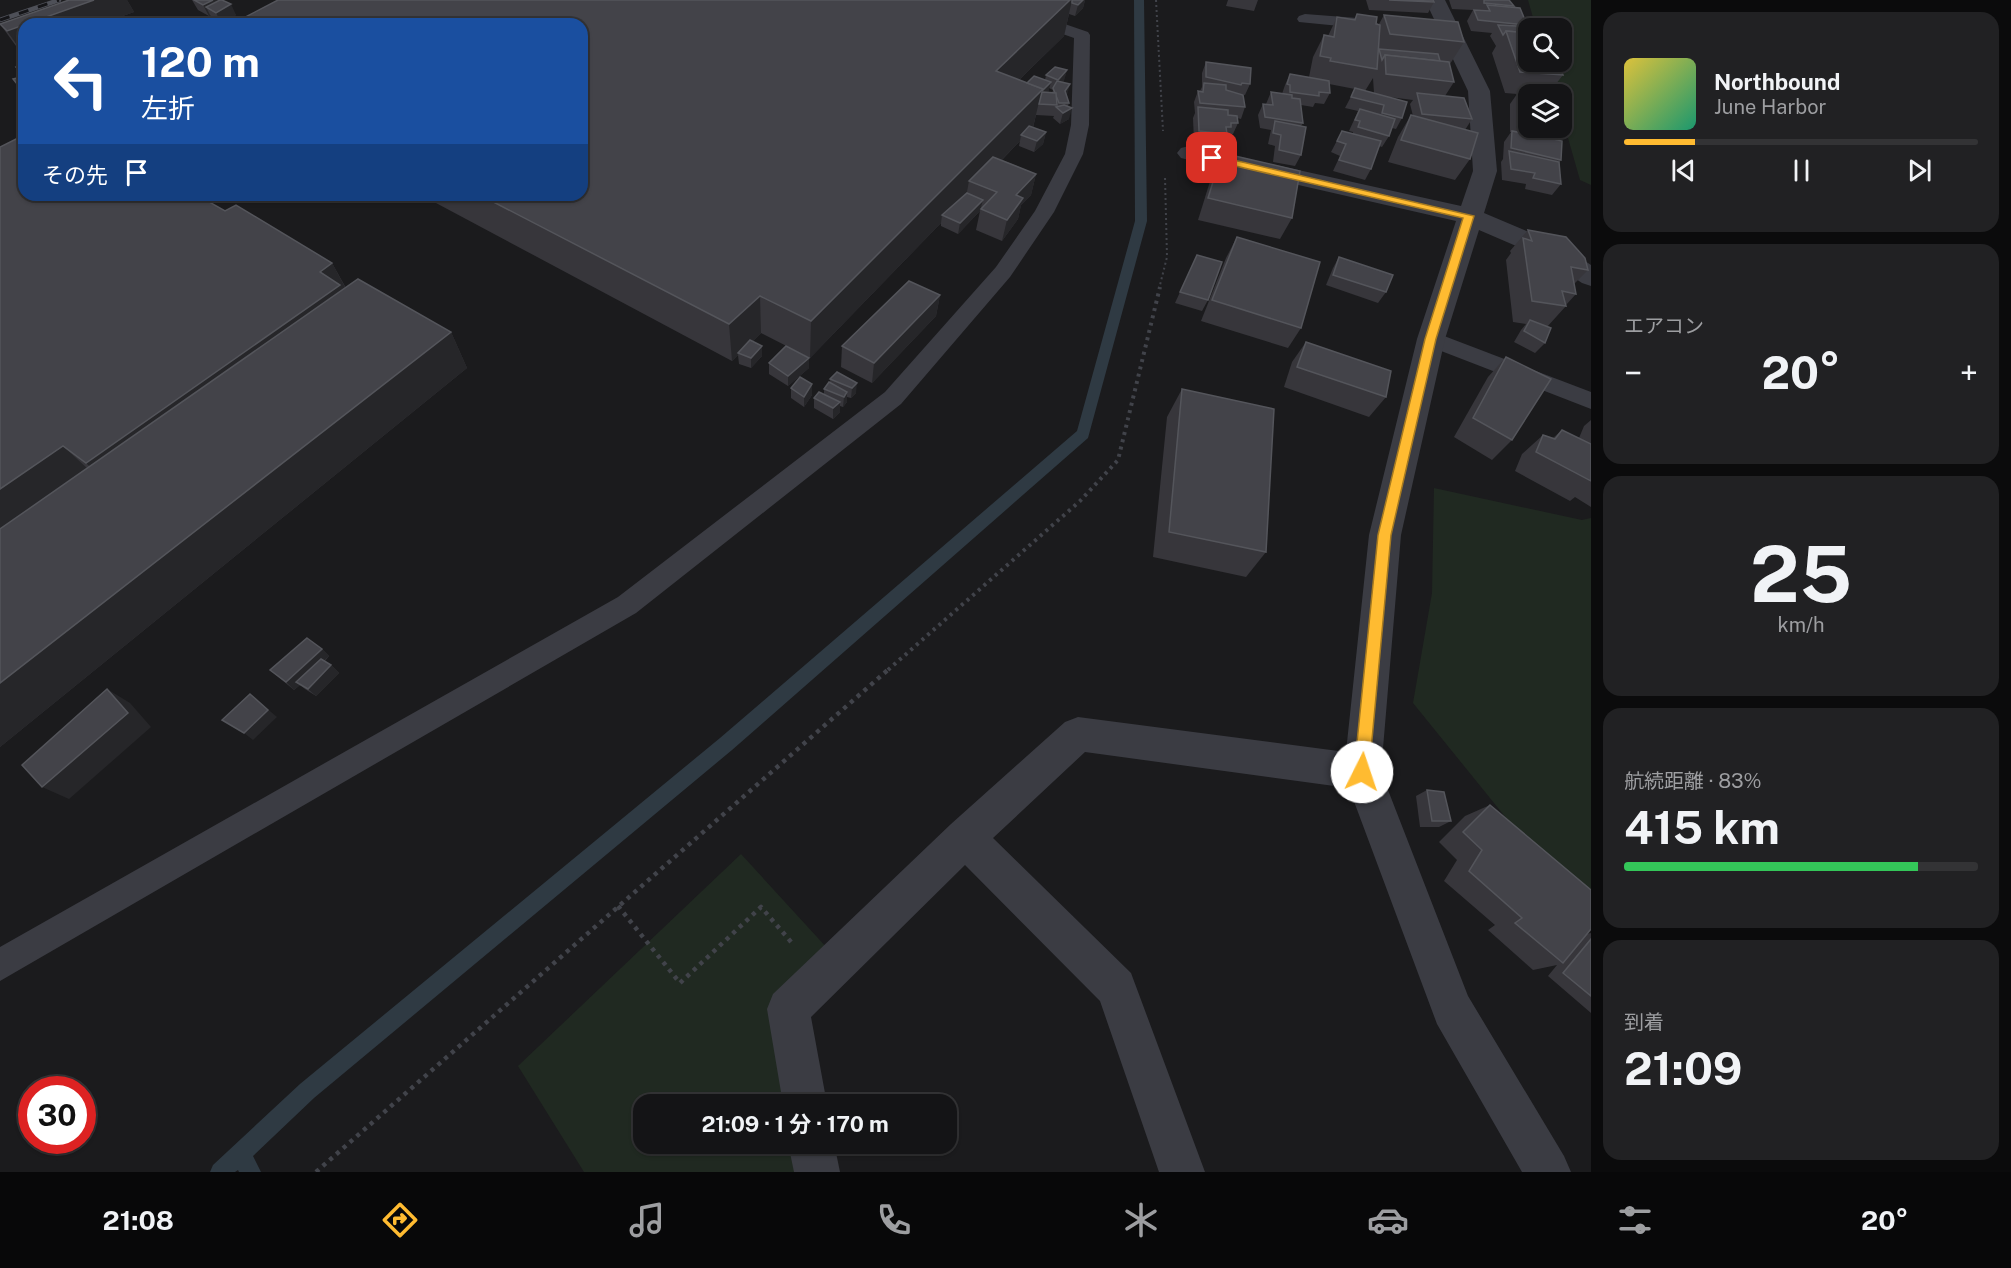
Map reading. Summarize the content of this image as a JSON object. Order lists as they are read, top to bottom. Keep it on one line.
{"page":{"turn":["120 m","左折"],"song":["Northbound","June Harbor"],"then":"その先","tile":["エアコン",["25","km/h"],["航続距離 · 83%","415 km"],["到着","21:09"]],"heat":["−","20°","+"],"limit":"30","trip":"21:09 · 1 分 · 170 m","tabs":["21:08","20°"]}}
